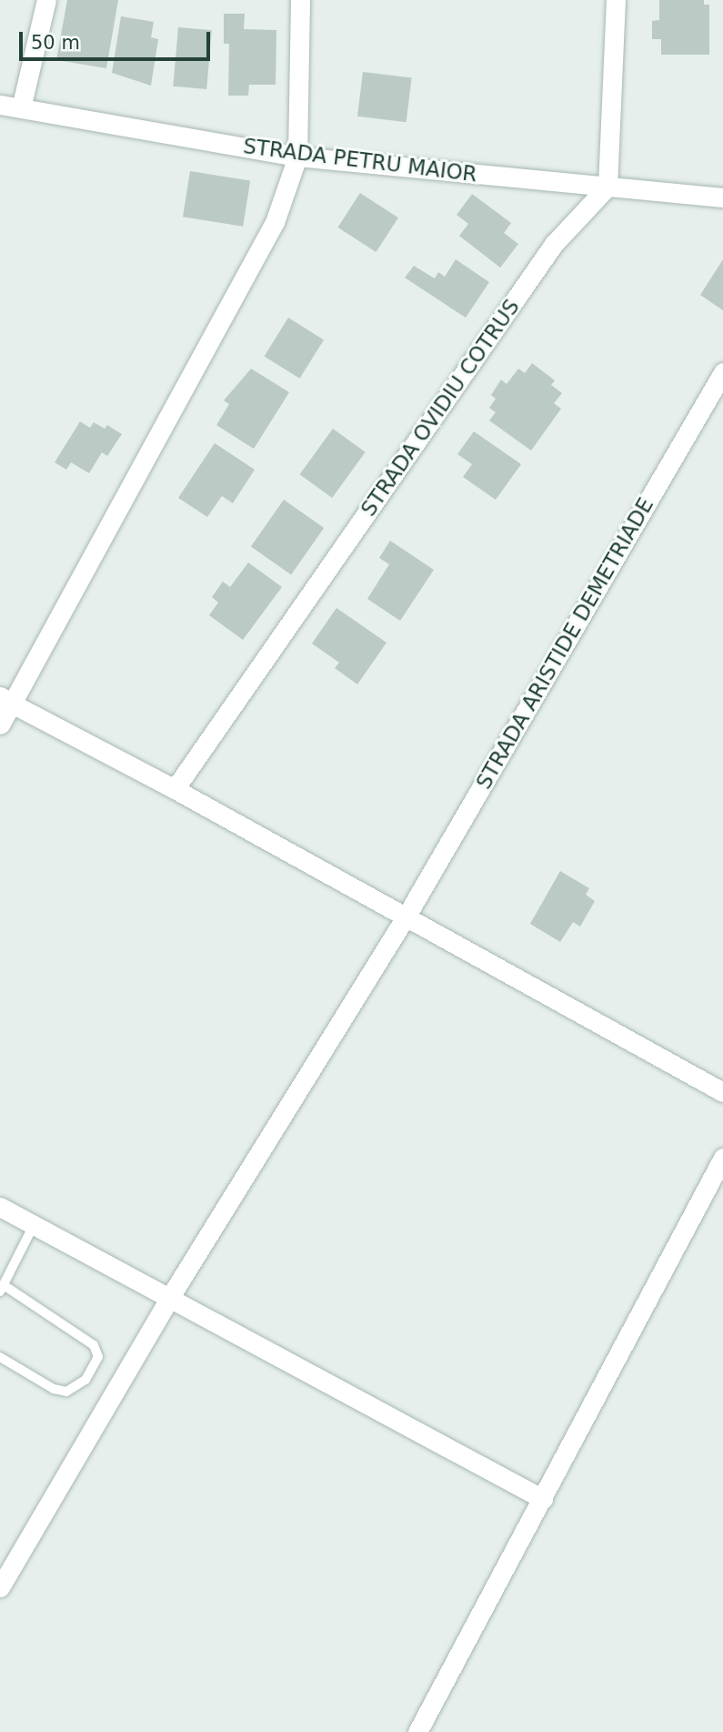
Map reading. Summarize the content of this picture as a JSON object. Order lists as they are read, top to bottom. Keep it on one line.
{"streets":{"street":["STRADA PETRU MAIOR","STRADA OVIDIU COTRUS","STRADA ARISTIDE DEMETRIADE"]},"crossings":[["STRADA PETRU MAIOR","STRADA OVIDIU COTRUS"]],"scale_bar":"50 m"}
